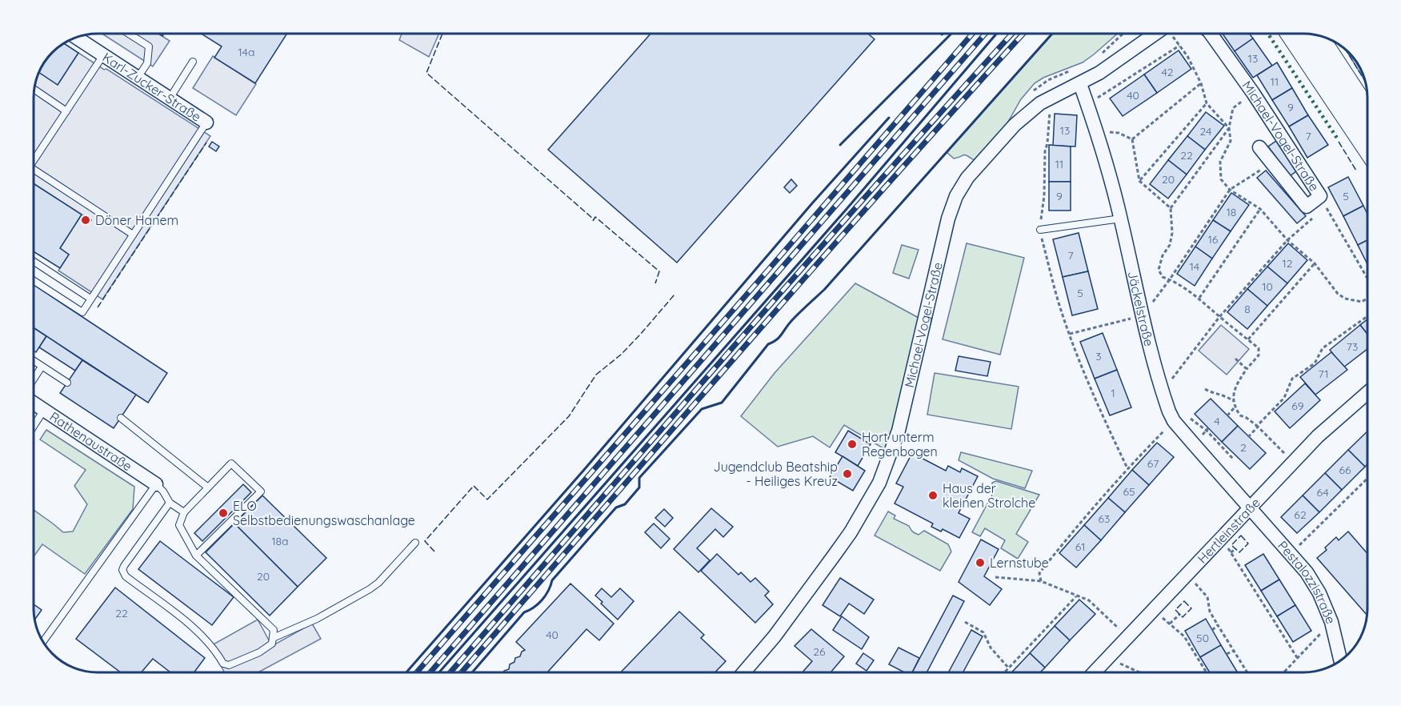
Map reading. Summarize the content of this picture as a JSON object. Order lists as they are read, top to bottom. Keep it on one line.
{"streets":{"street":["Karl-Zucker-Straße","Michael-Vogel-Straße","Jäckelstraße","Rathenaustraße","Hertleinstraße","Pestalozzistraße"]},"crossings":[["Michael-Vogel-Straße","Jäckelstraße"],["Jäckelstraße","Hertleinstraße"],["Jäckelstraße","Pestalozzistraße"],["Hertleinstraße","Pestalozzistraße"]],"places":["Döner Hanem","Hort unterm Regenbogen","Jugendclub Beatship - Heiliges Kreuz","Haus der kleinen Strolche","ELO Selbstbedienungswaschanlage","Lernstube"],"house_numbers":["14a","13","42","11","40","9","13","24","7","22","11","20","9","5","18","16","7","12","14","10","5","8","73","3","71","1","69","4","2","67","66","65","64","62","63","18a","61","20","22","40","50","26"]}
